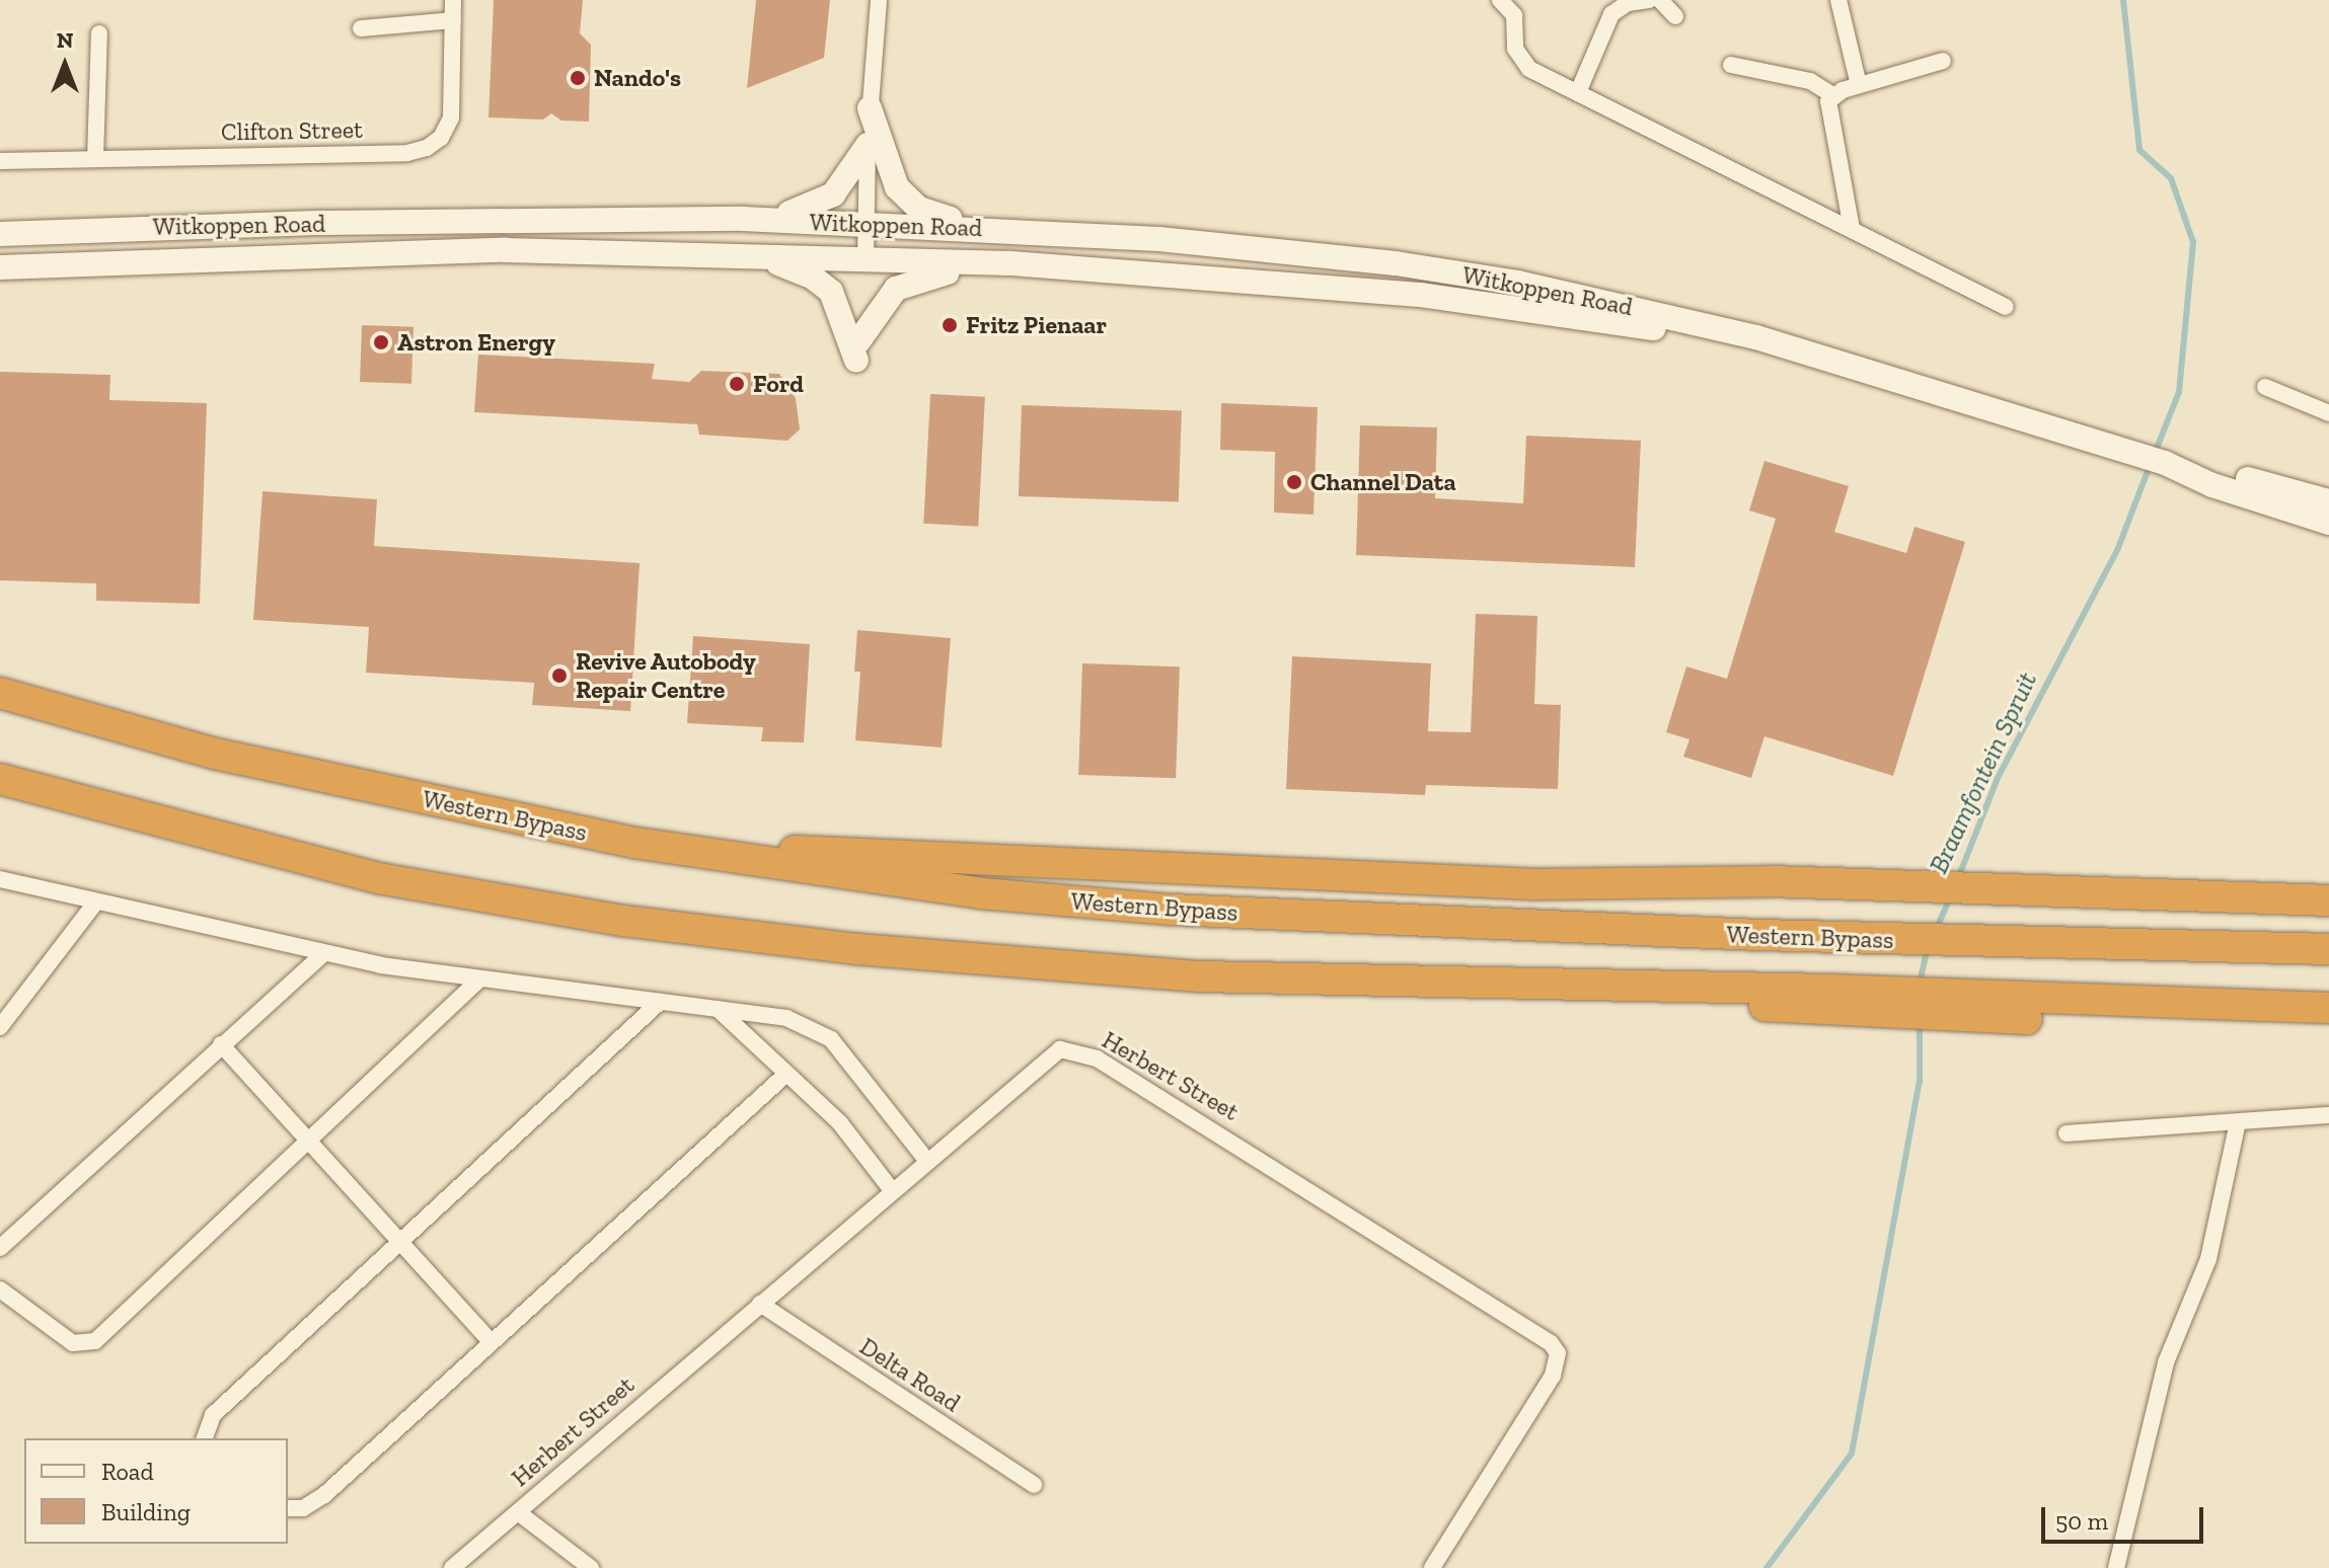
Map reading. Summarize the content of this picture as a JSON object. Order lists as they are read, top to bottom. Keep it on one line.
{"streets":{"highway":["Western Bypass"],"main road":["Witkoppen Road"],"street":["Clifton Street","Herbert Street","Delta Road"]},"crossings":[["Herbert Street","Delta Road"]],"water":["Braamfontein Spruit"],"places":["Nando's","Fritz Pienaar","Astron Energy","Ford","Channel Data","Revive Autobody Repair Centre"],"legend":["Road","Building"],"scale_bar":"50 m","north":"top"}
